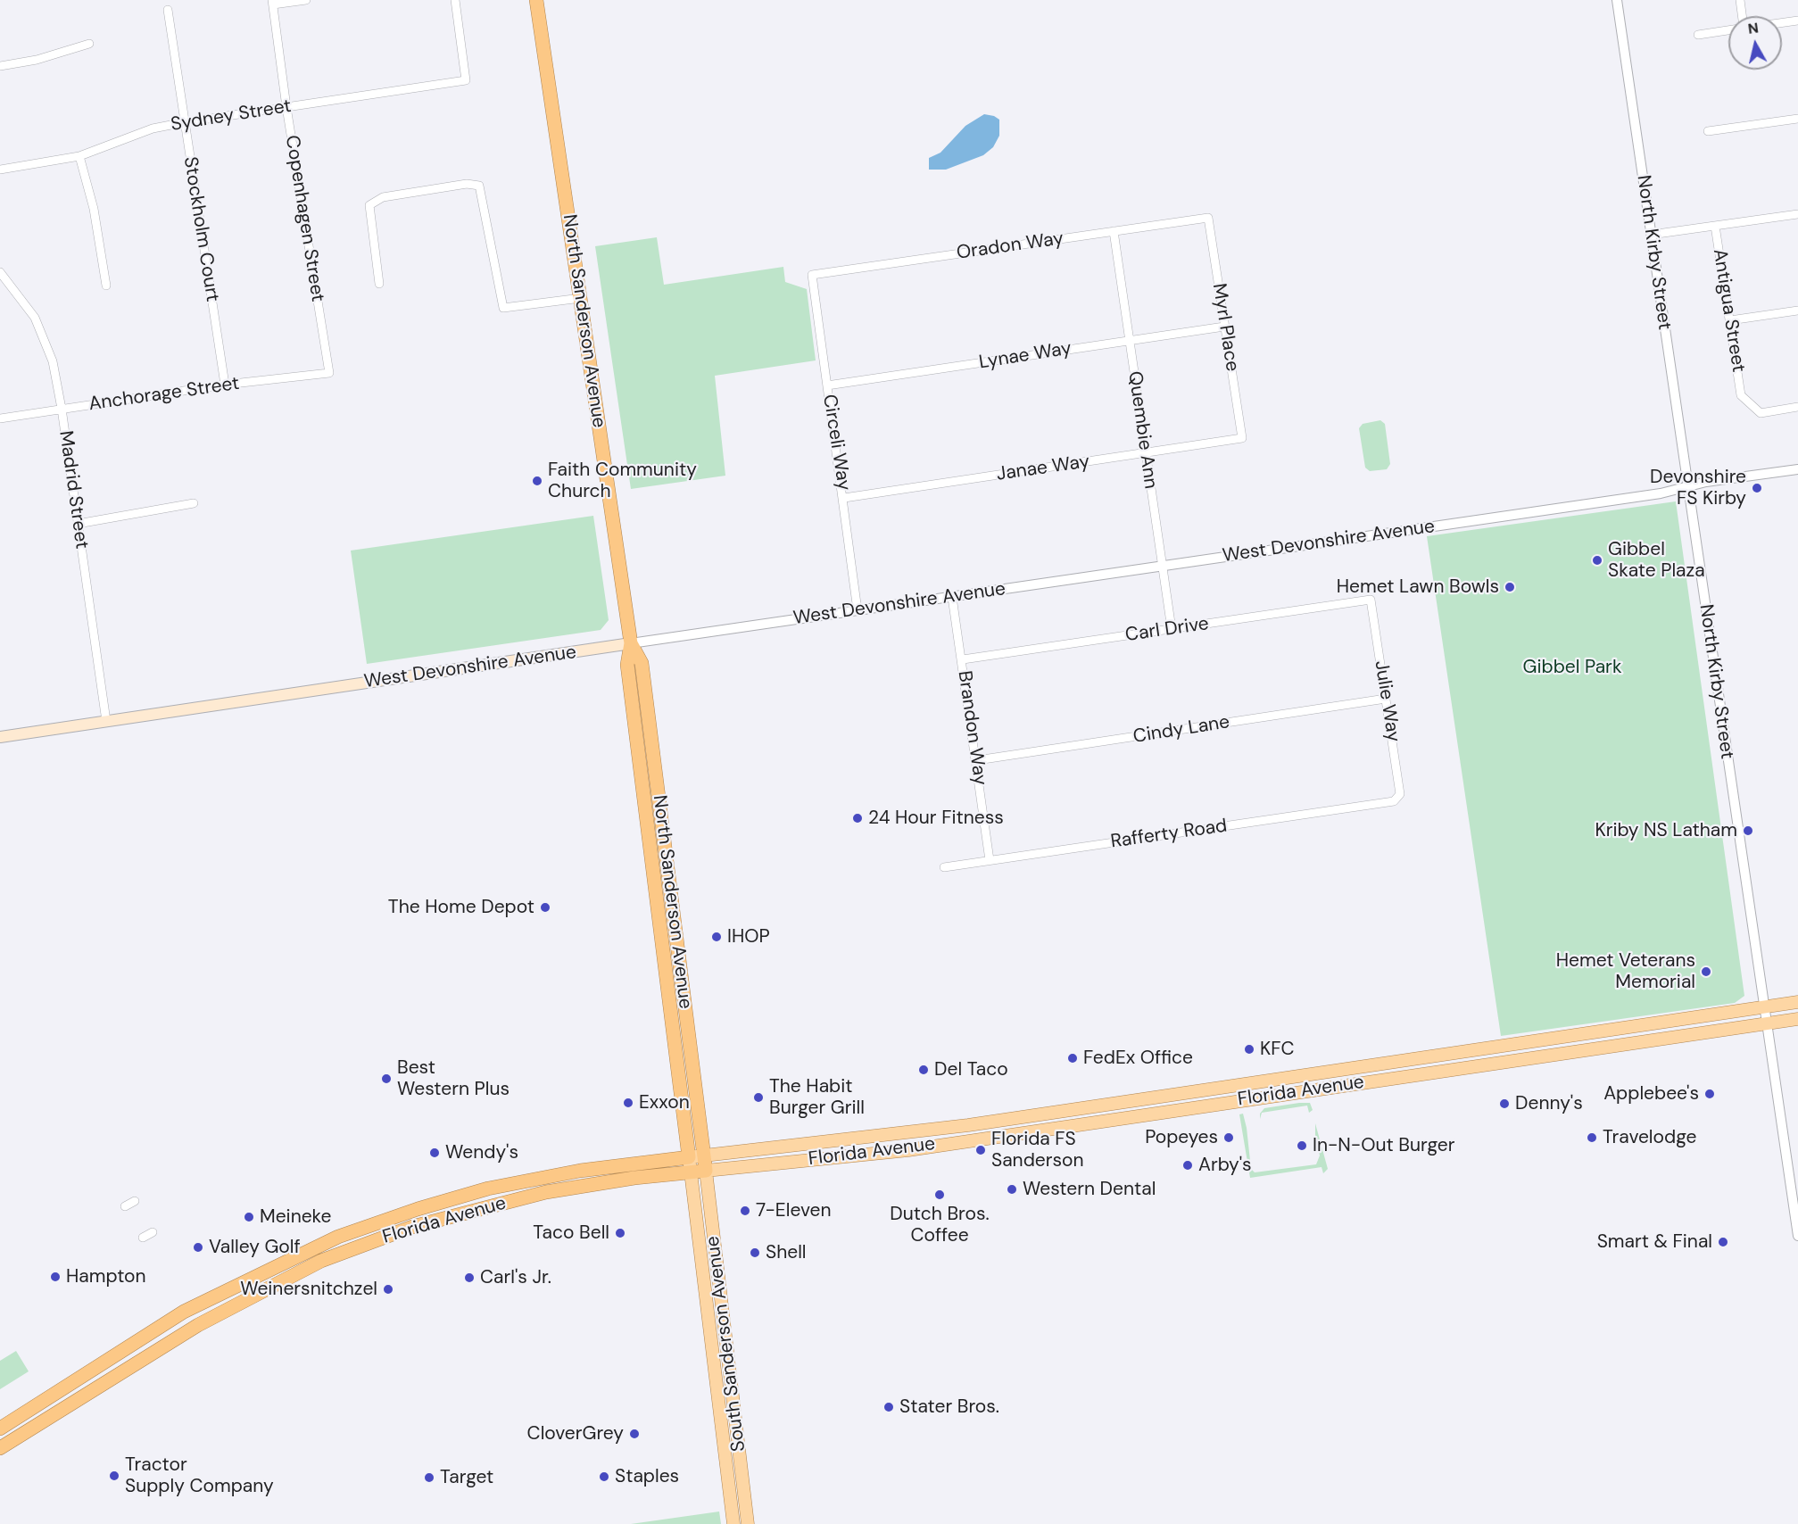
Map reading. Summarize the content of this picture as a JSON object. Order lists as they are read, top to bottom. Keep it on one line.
{"streets":{"highway":["North Sanderson Avenue","Florida Avenue"],"main road":["West Devonshire Avenue","South Sanderson Avenue"],"street":["Sydney Street","Copenhagen Street","Stockholm Court","Oradon Way","North Kirby Street","Antigua Street","Myrl Place","Lynae Way","Anchorage Street","Quembie Ann","Circeli Way","Janae Way","Madrid Street","Carl Drive","Julie Way","Brandon Way","Cindy Lane","Rafferty Road"]},"crossings":[["Sydney Street","Copenhagen Street"],["Sydney Street","Stockholm Court"],["Copenhagen Street","Anchorage Street"],["Stockholm Court","Anchorage Street"],["Oradon Way","Myrl Place"],["Oradon Way","Quembie Ann"],["Oradon Way","Circeli Way"],["North Kirby Street","West Devonshire Avenue"],["North Kirby Street","Florida Avenue"],["North Sanderson Avenue","West Devonshire Avenue"],["North Sanderson Avenue","Florida Avenue"],["North Sanderson Avenue","South Sanderson Avenue"],["Myrl Place","Lynae Way"],["Myrl Place","Janae Way"],["Lynae Way","Quembie Ann"],["Lynae Way","Circeli Way"],["Anchorage Street","Madrid Street"],["Quembie Ann","Janae Way"],["Quembie Ann","West Devonshire Avenue"],["Quembie Ann","Carl Drive"],["Circeli Way","Janae Way"],["Circeli Way","West Devonshire Avenue"],["Madrid Street","West Devonshire Avenue"],["West Devonshire Avenue","Brandon Way"],["Carl Drive","Julie Way"],["Carl Drive","Brandon Way"],["Julie Way","Cindy Lane"],["Julie Way","Rafferty Road"],["Brandon Way","Cindy Lane"],["Brandon Way","Rafferty Road"],["Florida Avenue","South Sanderson Avenue"]],"parks":["Gibbel Park"],"places":["Faith Community Church","Devonshire FS Kirby","Gibbel Skate Plaza","Hemet Lawn Bowls","24 Hour Fitness","Kriby NS Latham","The Home Depot","IHOP","Hemet Veterans Memorial","KFC","FedEx Office","Del Taco","Best Western Plus","Applebee's","The Habit Burger Grill","Exxon","Denny's","Popeyes","Travelodge","In-N-Out Burger","Florida FS Sanderson","Wendy's","Arby's","Western Dental","Dutch Bros. Coffee","7-Eleven","Meineke","Taco Bell","Smart & Final","Valley Golf","Shell","Hampton","Carl's Jr.","Weinersnitchzel","Stater Bros.","CloverGrey","Tractor Supply Company","Staples","Target"],"north":"top"}
